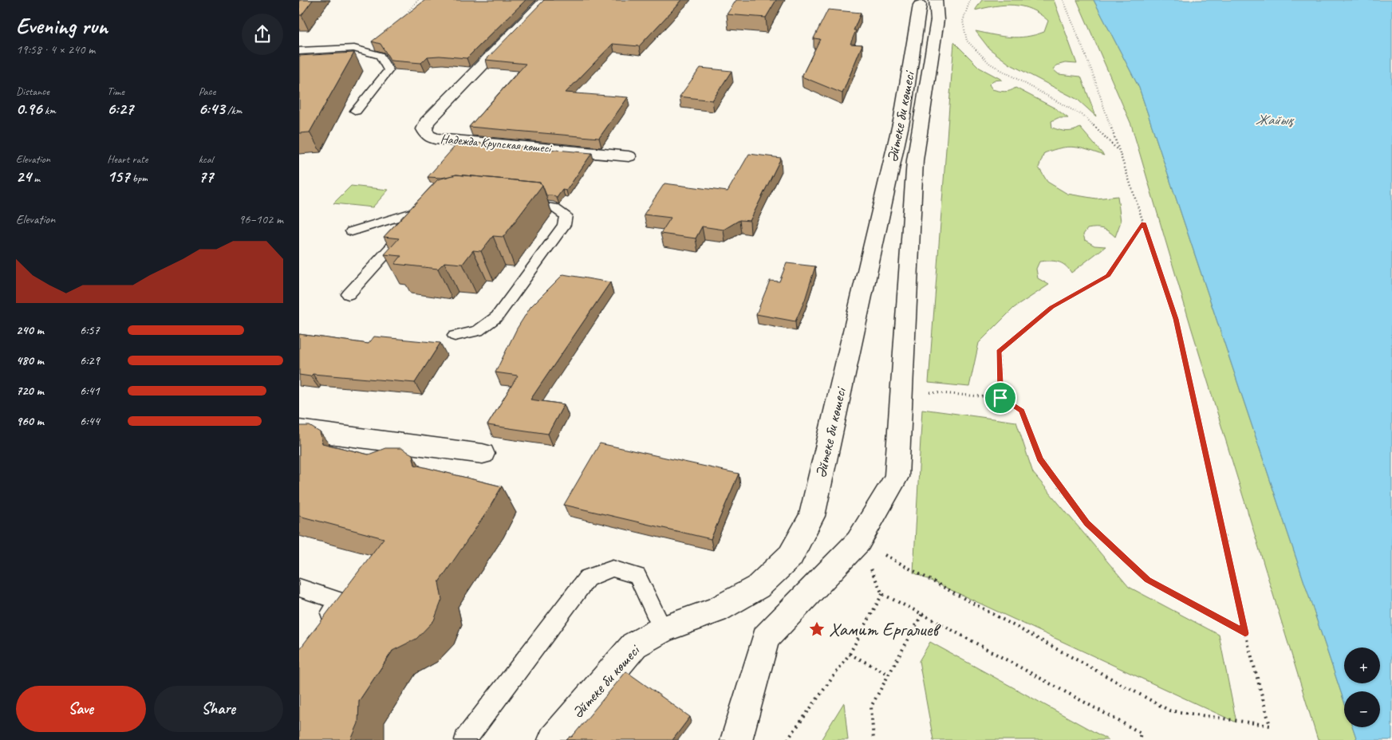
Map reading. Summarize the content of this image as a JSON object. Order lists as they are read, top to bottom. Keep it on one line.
{"streets":{"street":["Әйтеке би көшесі","Надежда Крупская көшесі"]},"water":["Жайық"],"places":{"place":["Хамит Ергалиев"]},"page":{"heading":["Evening run","19:58 · 4 × 240 m"],"stats":[["Distance","0.96 km"],["Time","6:27"],["Pace","6:43 /km"],["Elevation","24 m"],["Heart rate","157 bpm"],["kcal","77"]],"chart":["Elevation","96–102 m"],"list":[{"name":"240 m","note":"6:57"},{"name":"480 m","note":"6:29"},{"name":"720 m","note":"6:41"},{"name":"960 m","note":"6:44"}],"map_buttons":["+","−"],"buttons":["Save","Share"]}}
